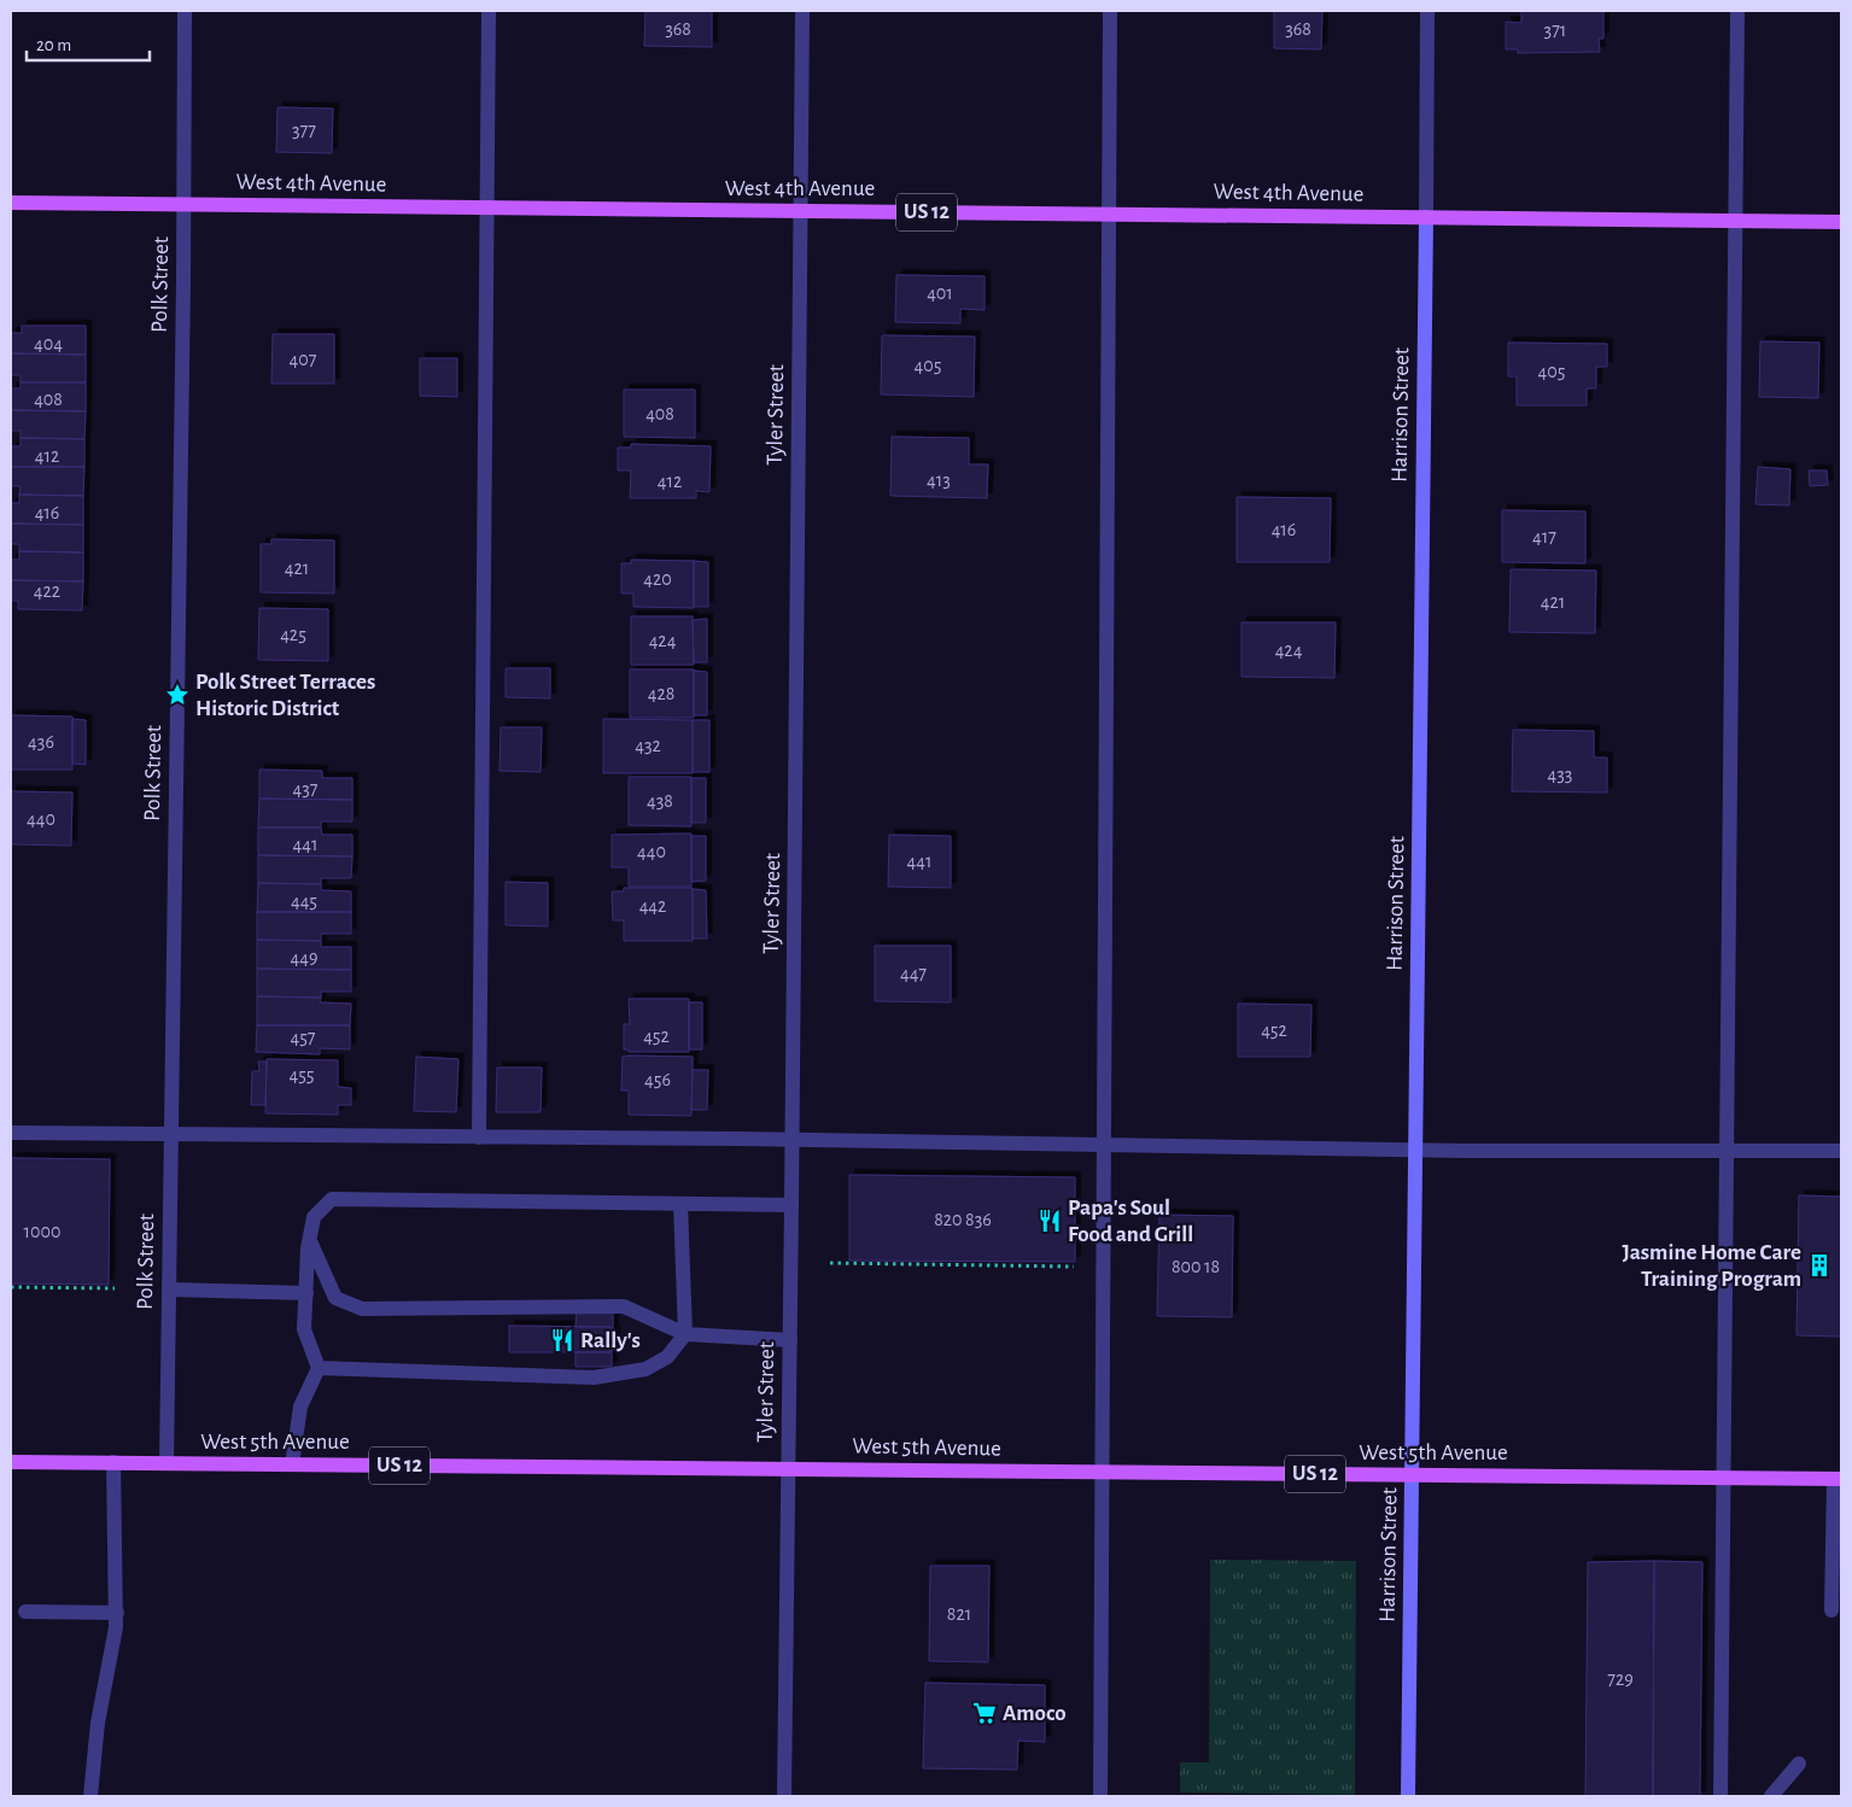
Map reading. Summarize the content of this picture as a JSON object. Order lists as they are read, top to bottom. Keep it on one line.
{"streets":{"main road":["West 4th Avenue","US 12","West 5th Avenue"],"street":["Polk Street","Tyler Street","Harrison Street"]},"crossings":[["West 4th Avenue","Polk Street"],["West 4th Avenue","Tyler Street"],["West 4th Avenue","Harrison Street"],["Polk Street","West 5th Avenue"],["Tyler Street","West 5th Avenue"],["Harrison Street","West 5th Avenue"]],"places":{"place":["Polk Street Terraces Historic District"],"restaurant":["Papa's Soul Food and Grill","Rally's"],"building":["Jasmine Home Care Training Program"],"supermarket":["Amoco"]},"house_numbers":["368","368","371","377","401","404","407","405","405","408","408","412","413","412","416","416","417","421","420","422","421","425","424","424","428","436","432","433","437","438","440","441","440","441","445","442","449","447","452","452","457","455","456","820 836","1000","800 18","821","729"],"scale_bar":"20 m"}
